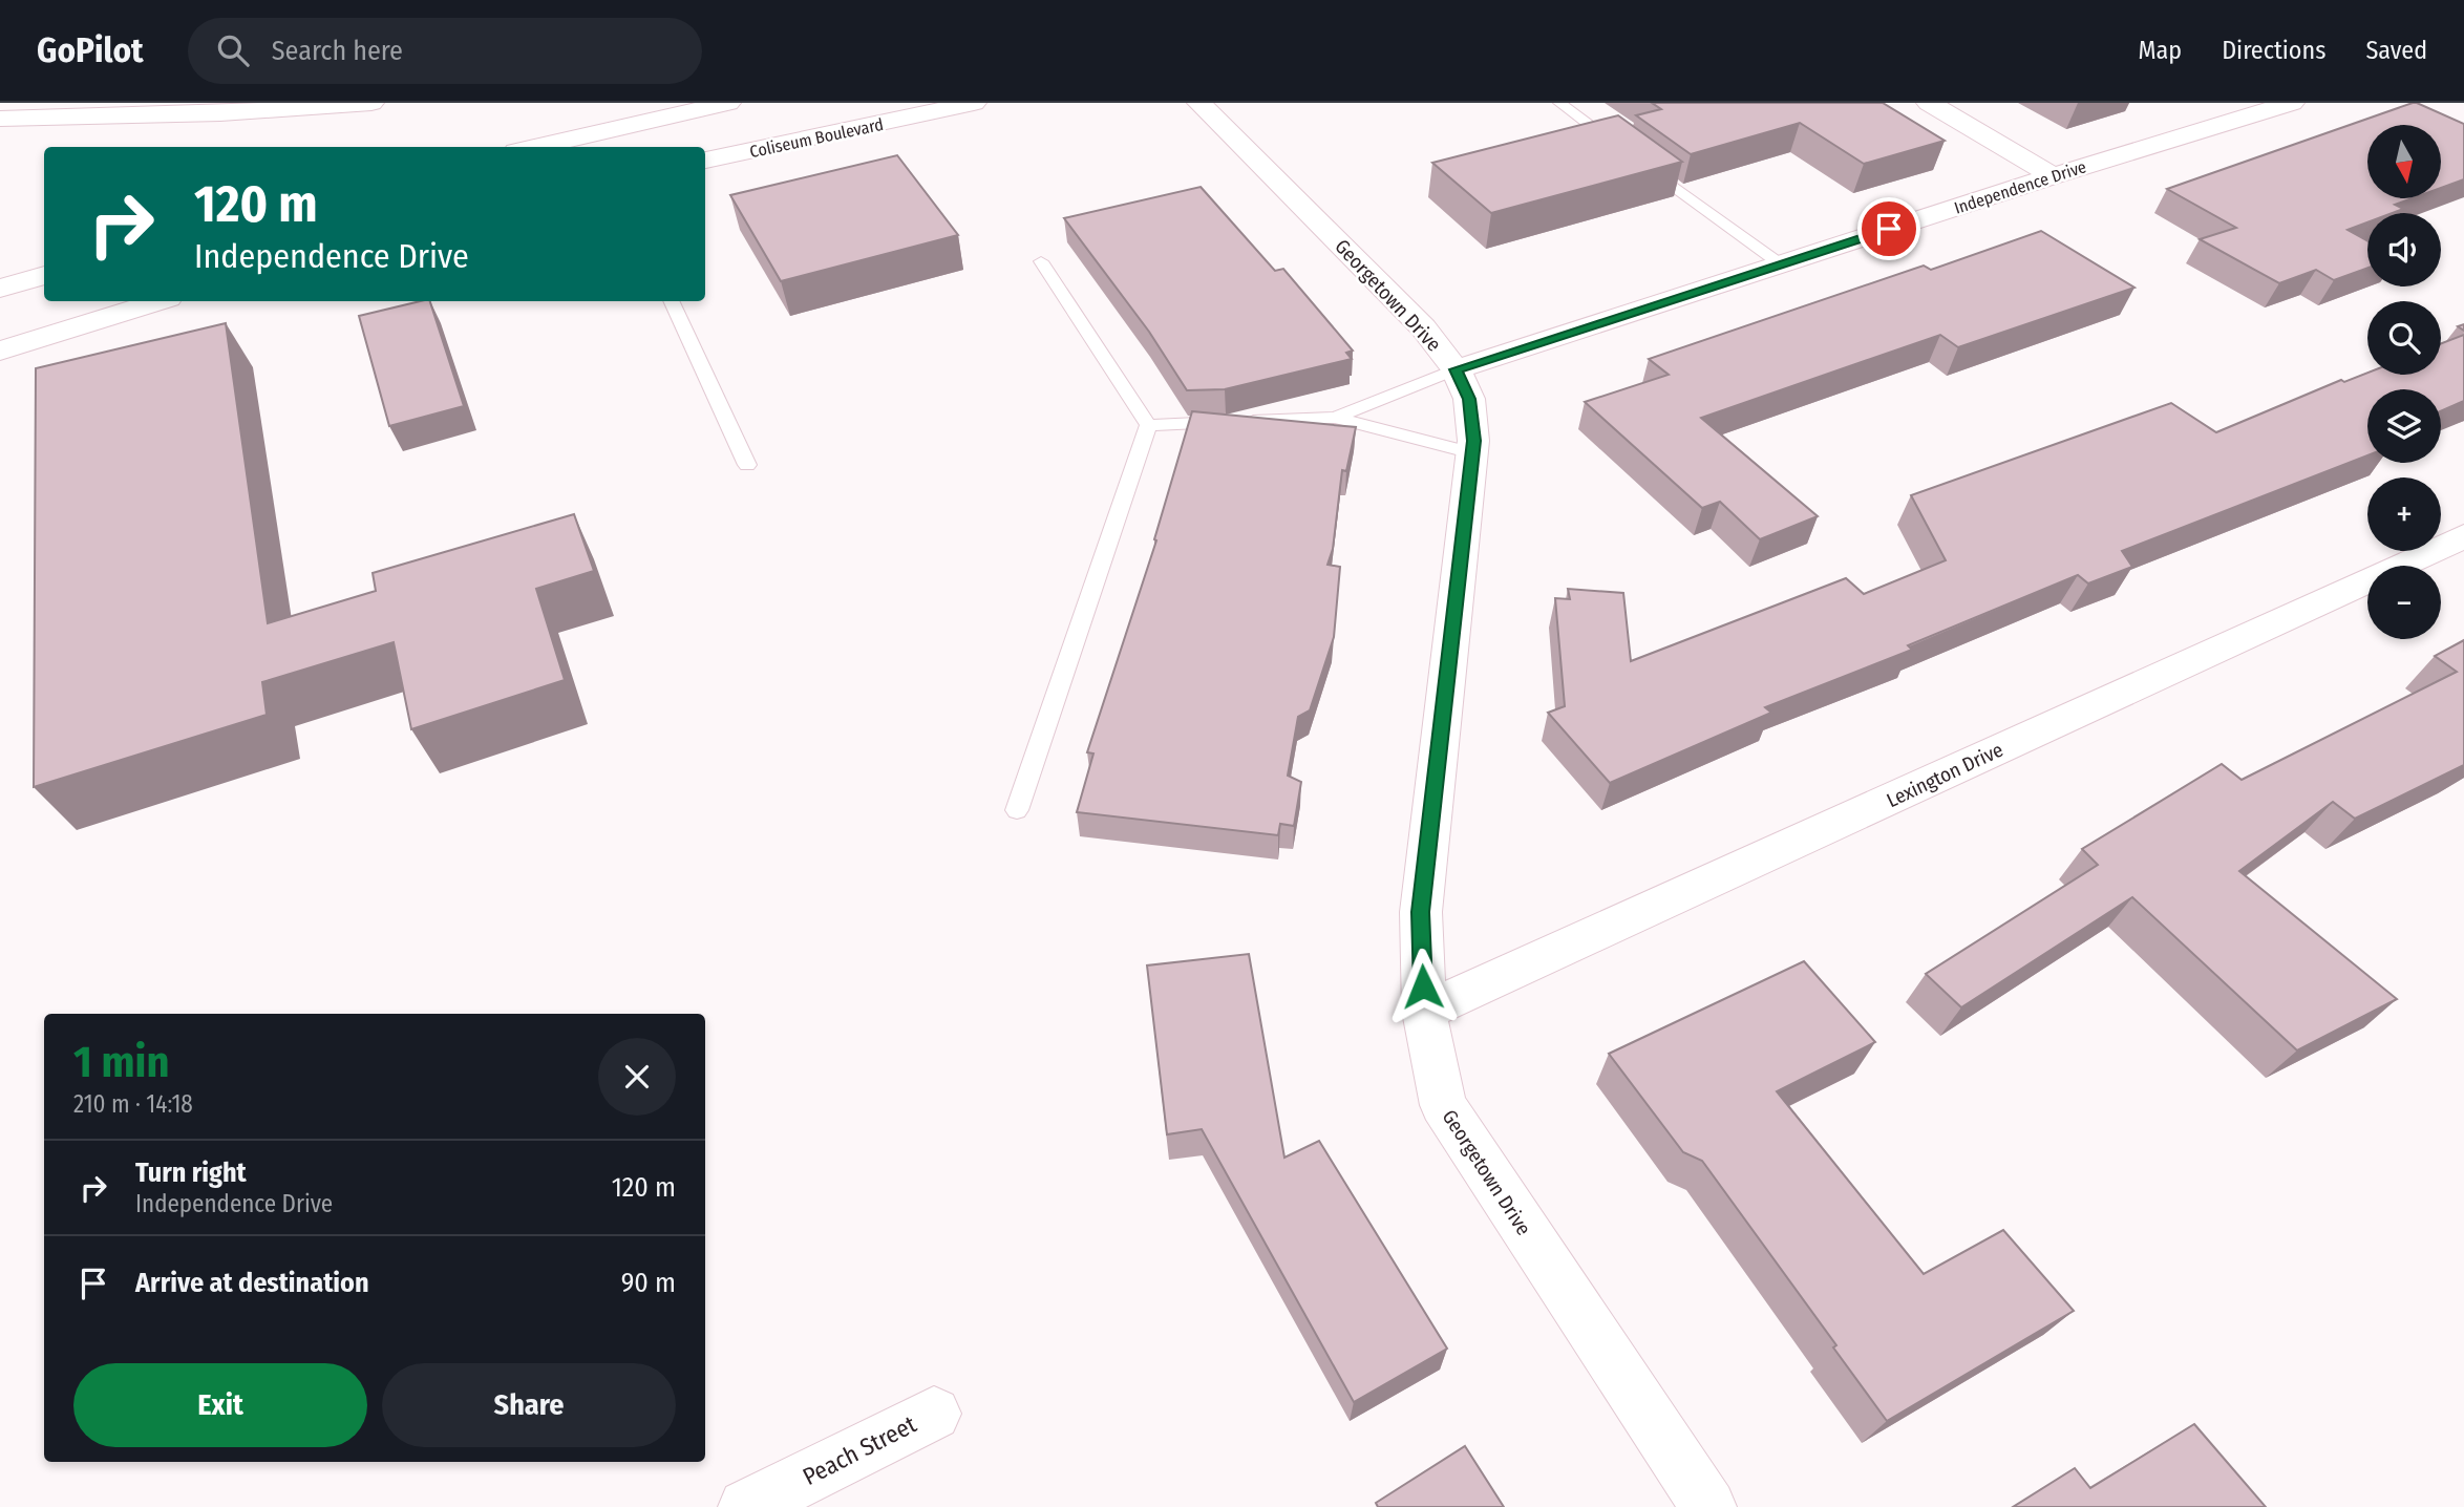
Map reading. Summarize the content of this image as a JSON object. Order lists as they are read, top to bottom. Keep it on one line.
{"streets":{"main road":["Coliseum Boulevard","Independence Drive","Georgetown Drive","Lexington Drive","Peach Street"]},"crossings":[["Independence Drive","Georgetown Drive"],["Georgetown Drive","Lexington Drive"]],"north":"bottom","page":{"header":"GoPilot","search":"Search here","nav":["Map","Directions","Saved"],"map_buttons":["+","−"],"turn":["120 m","Independence Drive"],"heading":["1 min","210 m · 14:18"],"list":[{"name":"Turn right","note":"Independence Drive","value":"120 m"},{"name":"Arrive at destination","value":"90 m"}],"buttons":["Exit","Share"]}}
